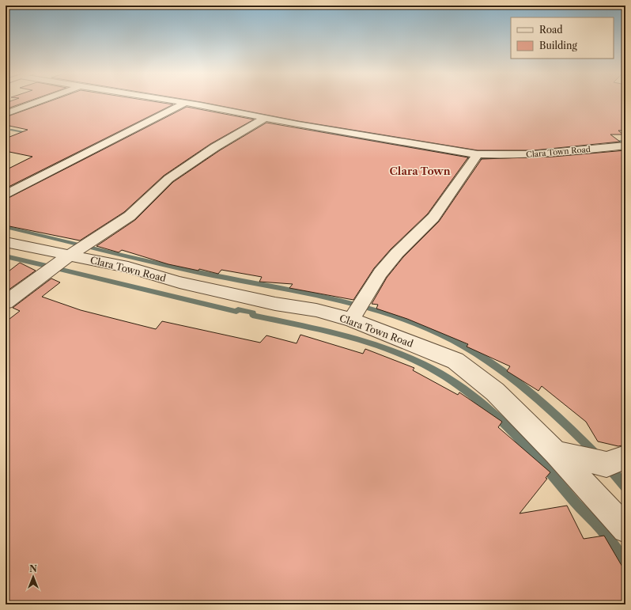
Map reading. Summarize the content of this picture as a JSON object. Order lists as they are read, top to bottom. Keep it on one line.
{"streets":{"street":["Clara Town Road"]},"districts":["Clara Town"],"legend":["Road","Building"],"north":"top"}
